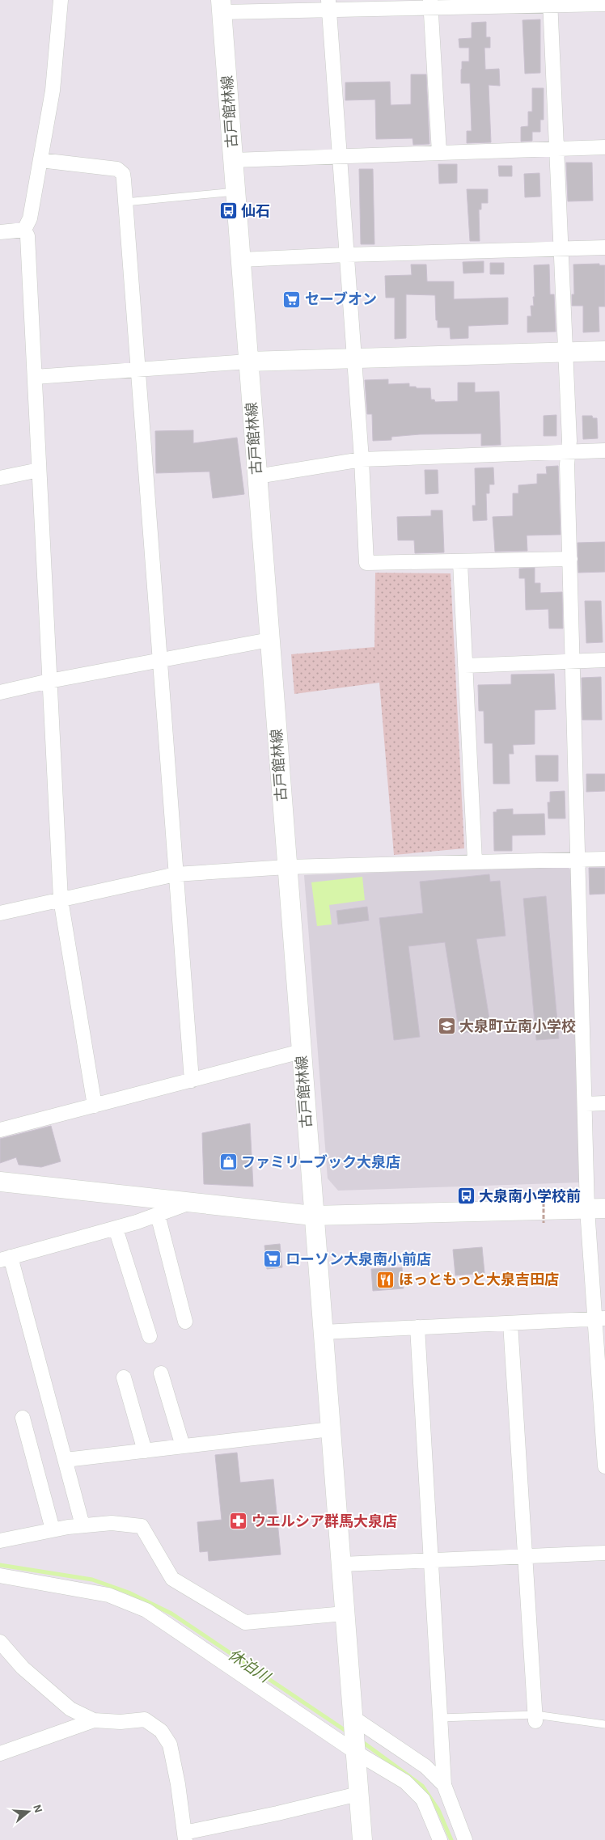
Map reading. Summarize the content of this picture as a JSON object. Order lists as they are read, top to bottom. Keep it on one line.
{"streets":{"main road":["古戸館林線"]},"water":["休泊川"],"places":{"bus stop":["仙石","大泉南小学校前"],"supermarket":["セーブオン","ローソン大泉南小前店"],"school or university":["大泉町立南小学校"],"shop":["ファミリーブック大泉店"],"restaurant":["ほっともっと大泉吉田店"],"pharmacy":["ウエルシア群馬大泉店"]},"north":"right"}
